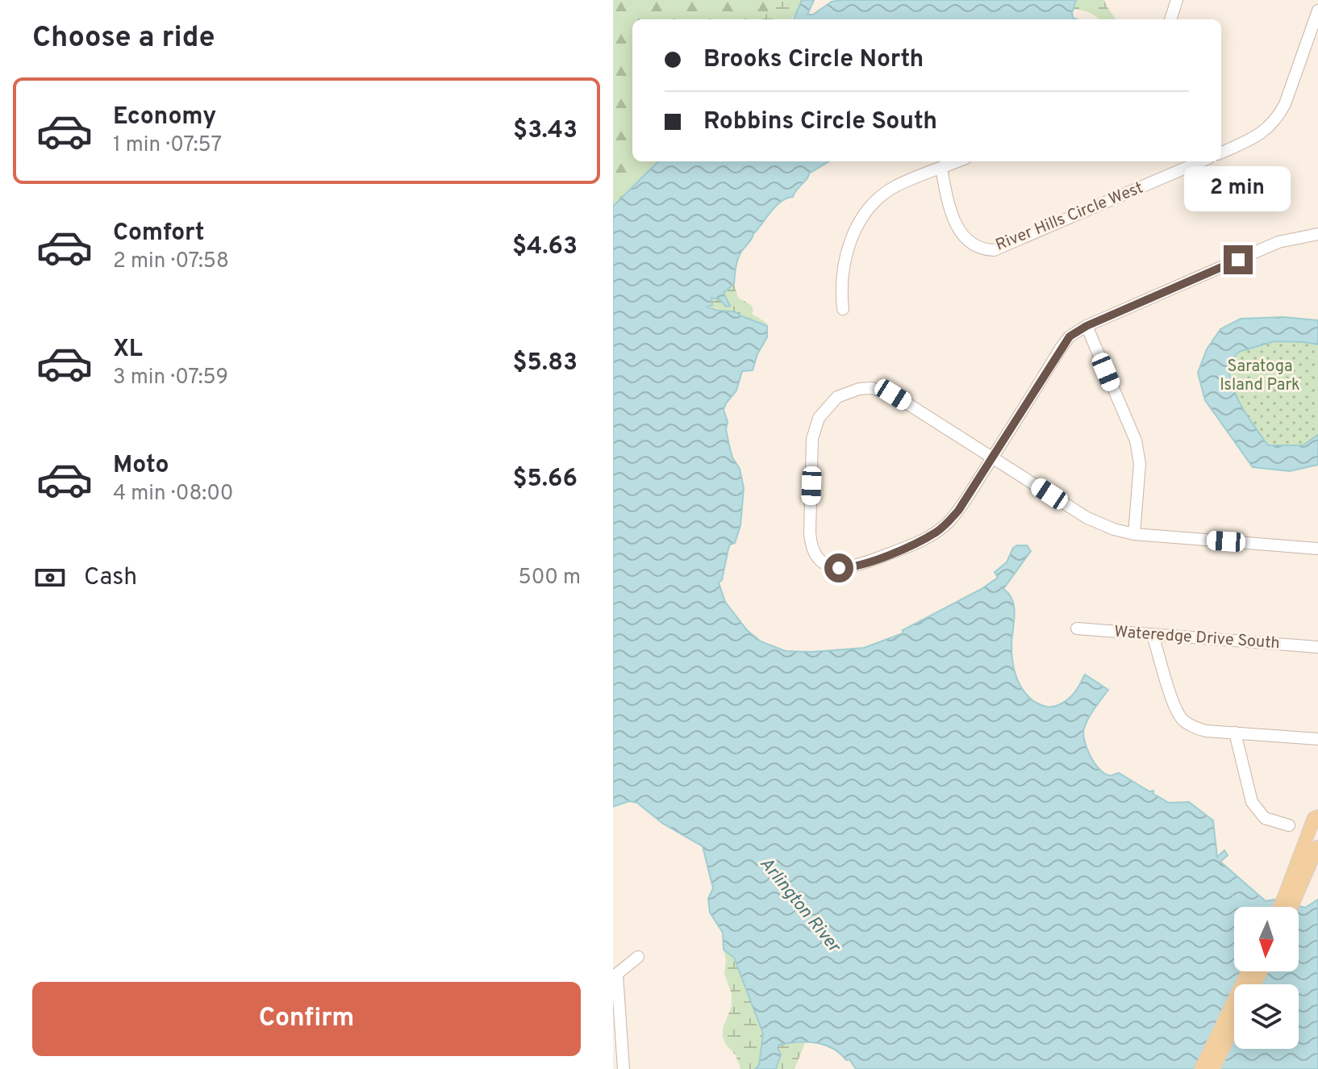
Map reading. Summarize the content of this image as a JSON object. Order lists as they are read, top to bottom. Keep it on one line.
{"streets":{"street":["River Hills Circle West","Wateredge Drive South"]},"water":["Arlington River"],"parks":["Saratoga Island Park"],"north":"bottom","page":{"heading":"Choose a ride","banner":["Brooks Circle North","Robbins Circle South"],"list":[{"name":"Economy","note":"1 min · 07:57","value":"$3.43"},{"name":"Comfort","note":"2 min · 07:58","value":"$4.63"},{"name":"XL","note":"3 min · 07:59","value":"$5.83"},{"name":"Moto","note":"4 min · 08:00","value":"$5.66"}],"bubble":"2 min","pay":["Cash","500 m"],"buttons":"Confirm"}}
